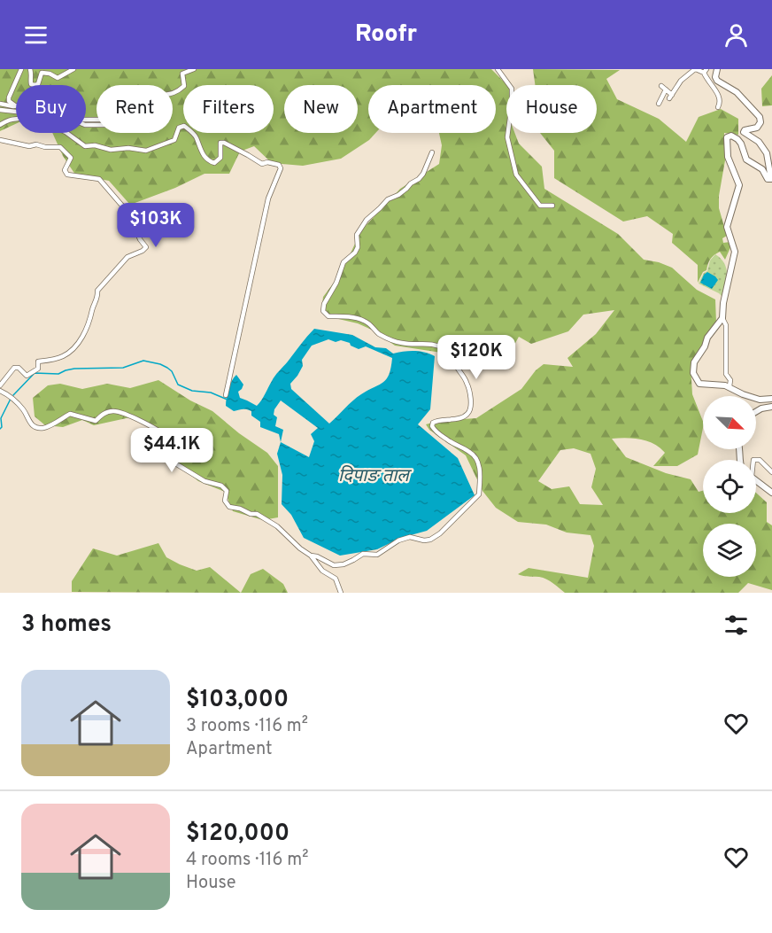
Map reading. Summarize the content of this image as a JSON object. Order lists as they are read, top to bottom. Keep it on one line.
{"water":["दिपाङ ताल"],"north":"bottom right","page":{"header":"Roofr","chip":["Buy","Rent","Filters","New","Apartment","House"],"price":["$103K","$120K","$44.1K"],"heading":"3 homes","list":[{"name":"$103,000","note":"3 rooms · 116 m² · Apartment"},{"name":"$120,000","note":"4 rooms · 116 m² · House"}]}}
